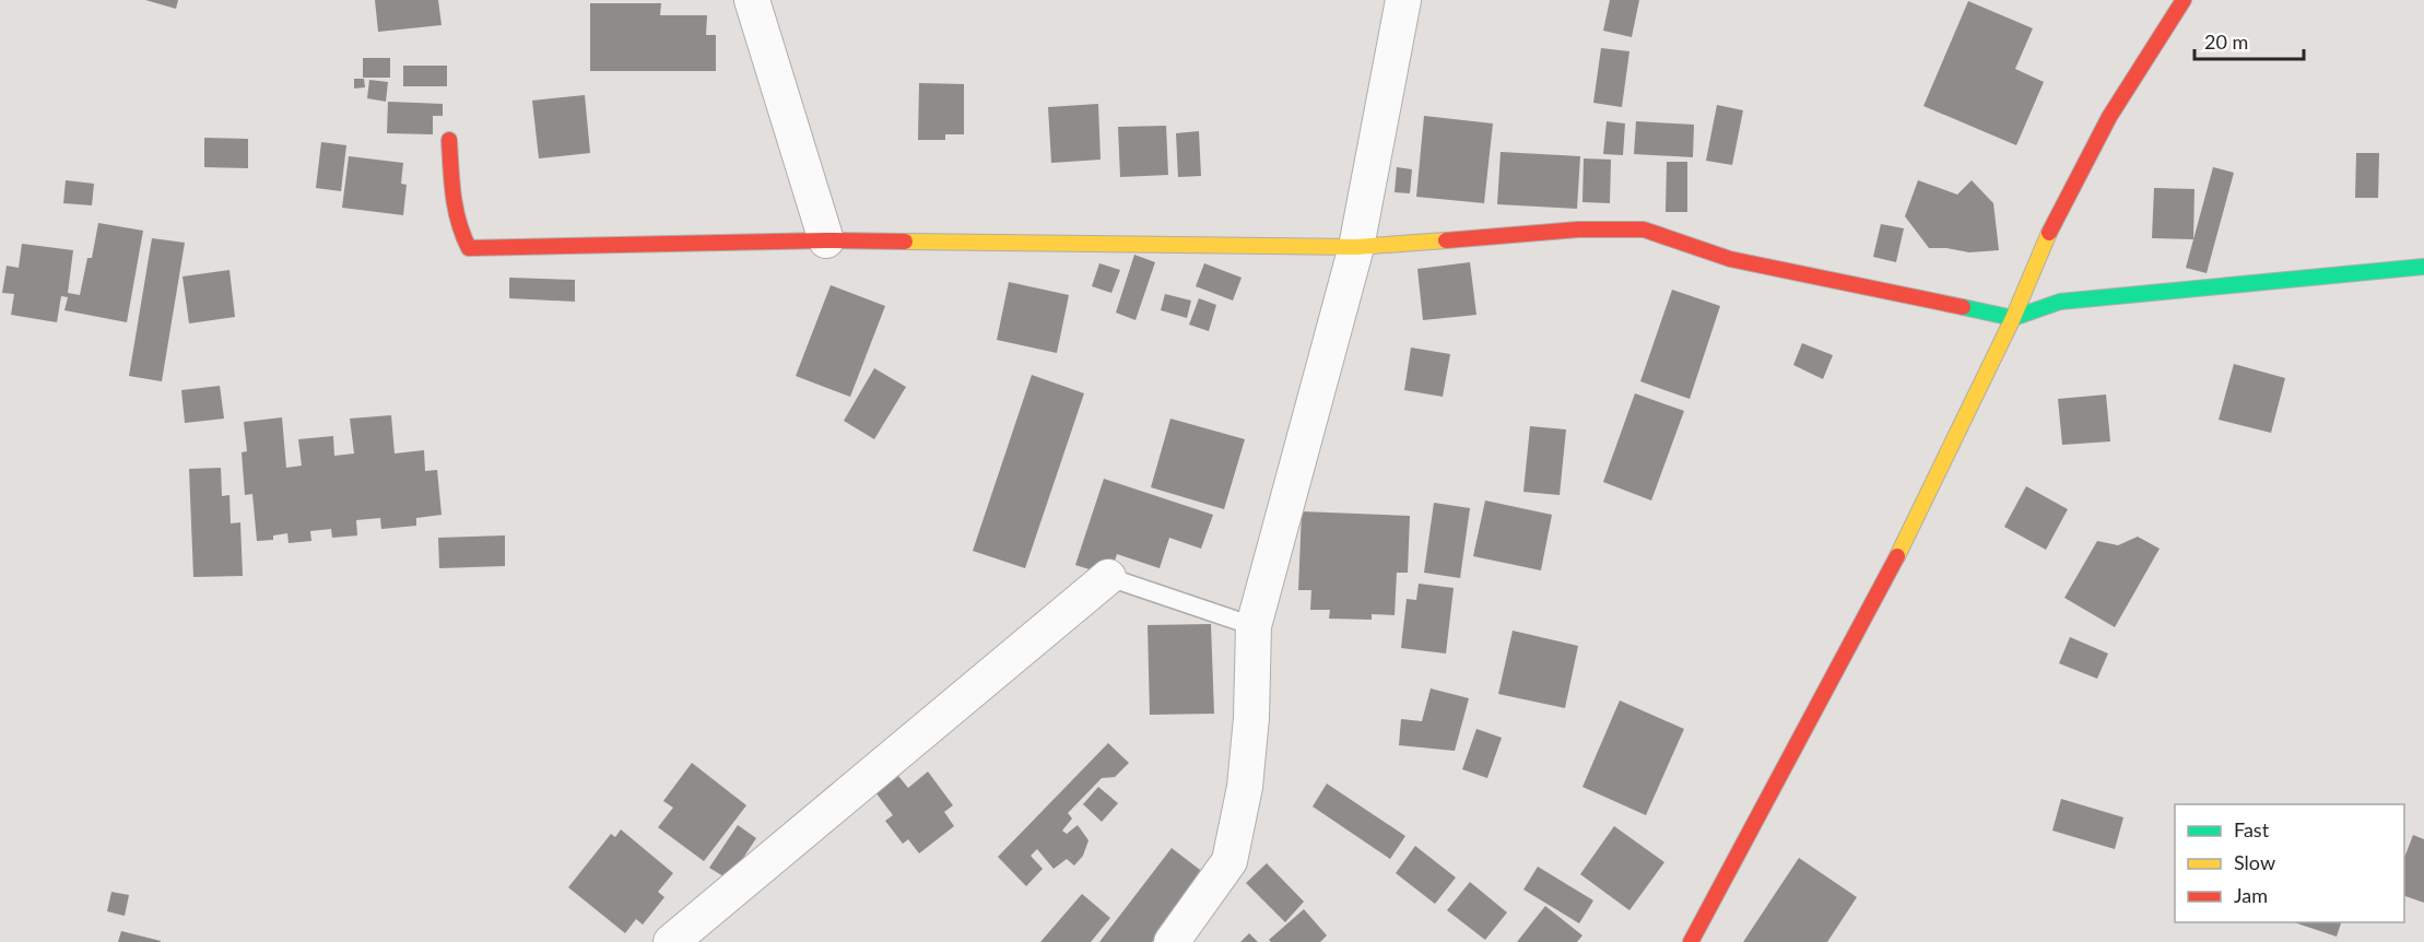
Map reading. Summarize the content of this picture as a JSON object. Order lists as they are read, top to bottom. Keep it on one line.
{"legend":["Fast","Slow","Jam"],"scale_bar":"20 m"}
